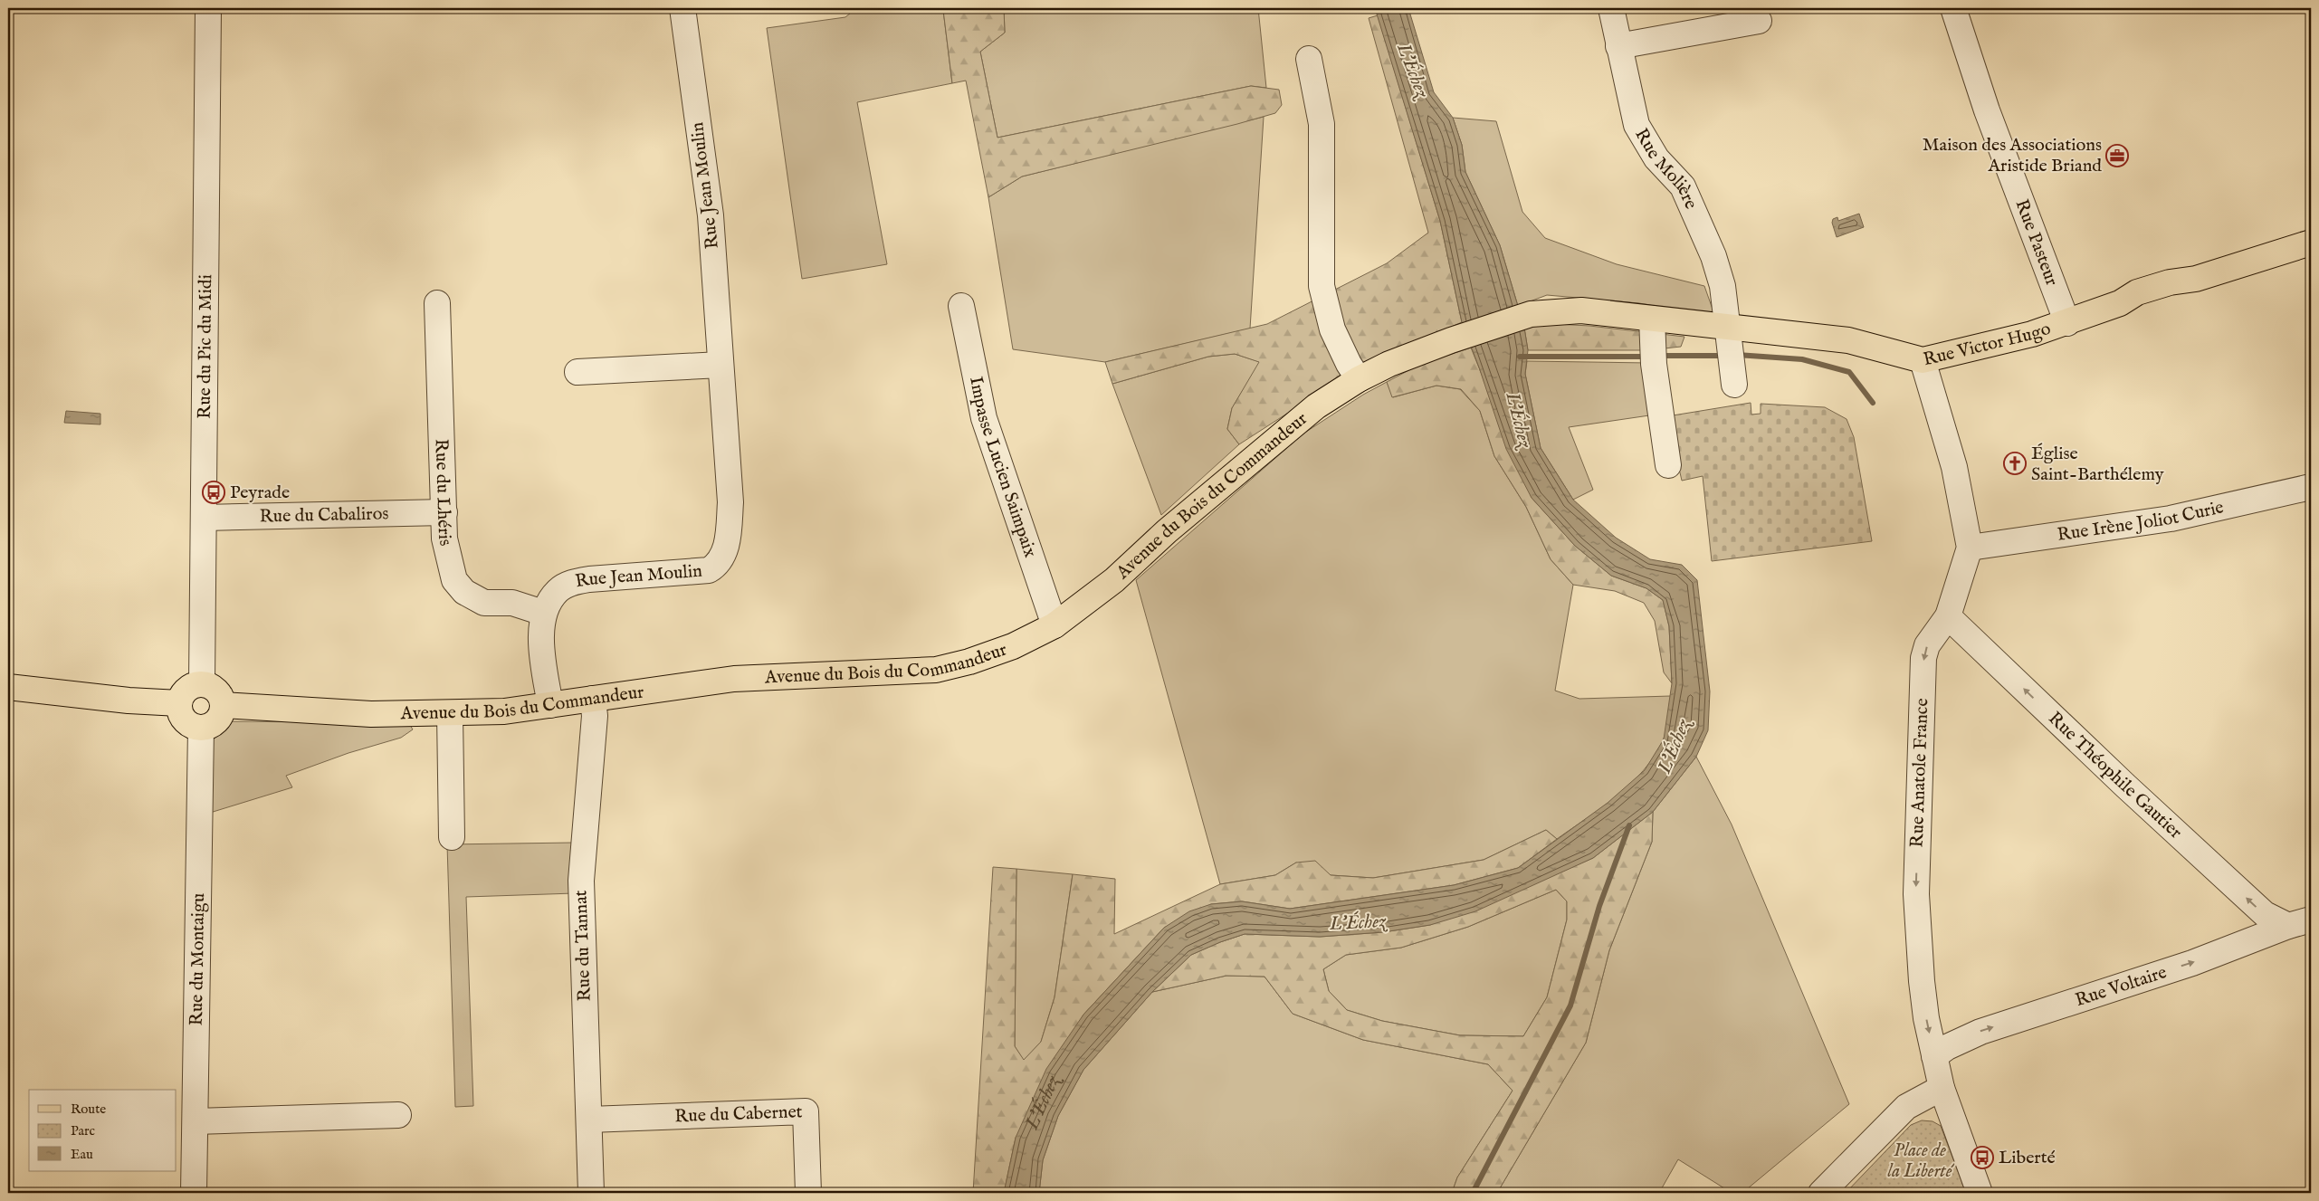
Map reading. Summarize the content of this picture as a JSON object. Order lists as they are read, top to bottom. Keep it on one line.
{"streets":{"main road":["Rue Victor Hugo","Avenue du Bois du Commandeur"],"street":["Rue Molière","Rue Jean Moulin","Rue Pasteur","Rue du Pic du Midi","Impasse Lucien Saimpaix","Rue du Lhéris","Rue du Cabaliros","Rue Irène Joliot Curie","Rue Anatole France","Rue Théophile Gautier","Rue du Tannat","Rue du Montaigu","Rue Voltaire","Rue du Cabernet"]},"crossings":[["Rue Molière","Rue Victor Hugo"],["Rue Jean Moulin","Rue du Lhéris"],["Rue Jean Moulin","Avenue du Bois du Commandeur"],["Rue Pasteur","Rue Victor Hugo"],["Rue Victor Hugo","Avenue du Bois du Commandeur"],["Rue Victor Hugo","Rue Anatole France"],["Rue du Pic du Midi","Avenue du Bois du Commandeur"],["Rue du Pic du Midi","Rue du Cabaliros"],["Rue du Pic du Midi","Rue du Montaigu"],["Impasse Lucien Saimpaix","Avenue du Bois du Commandeur"],["Rue du Lhéris","Rue du Cabaliros"],["Avenue du Bois du Commandeur","Rue du Tannat"],["Avenue du Bois du Commandeur","Rue du Montaigu"],["Rue Irène Joliot Curie","Rue Anatole France"],["Rue Anatole France","Rue Théophile Gautier"],["Rue Anatole France","Rue Voltaire"],["Rue Théophile Gautier","Rue Voltaire"],["Rue du Tannat","Rue du Cabernet"]],"one_way":["Rue Anatole France","Rue Théophile Gautier","Rue Voltaire"],"water":["L'Échez"],"parks":["Place de la Liberté"],"places":{"office":["Maison des Associations Aristide Briand"],"church":["Église Saint-Barthélemy"],"bus stop":["Peyrade","Liberté"]},"legend":["Route","Parc","Eau"]}
